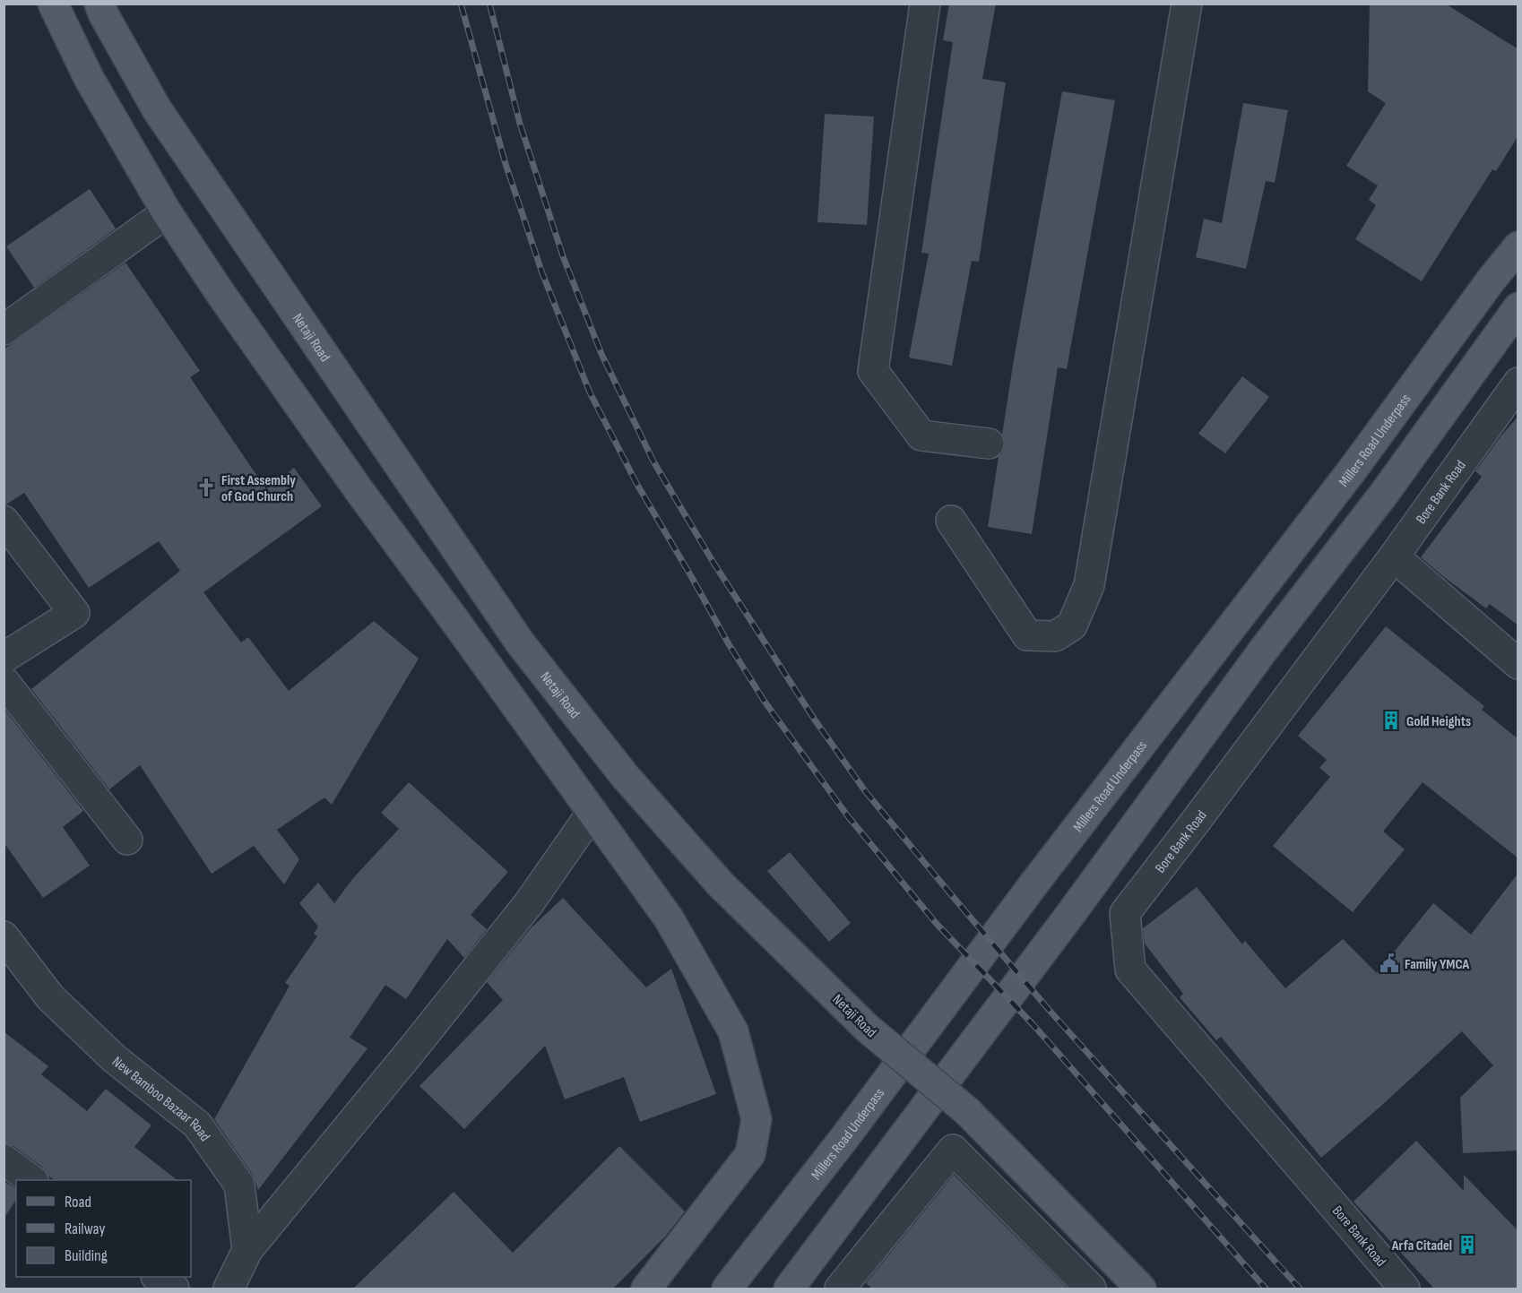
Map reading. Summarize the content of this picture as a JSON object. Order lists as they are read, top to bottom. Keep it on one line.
{"streets":{"main road":["Netaji Road","Millers Road Underpass"],"street":["Bore Bank Road","New Bamboo Bazaar Road"]},"places":{"church":["First Assembly of God Church"],"building":["Gold Heights","Arfa Citadel"],"public building":["Family YMCA"]},"legend":["Road","Railway","Building"]}
